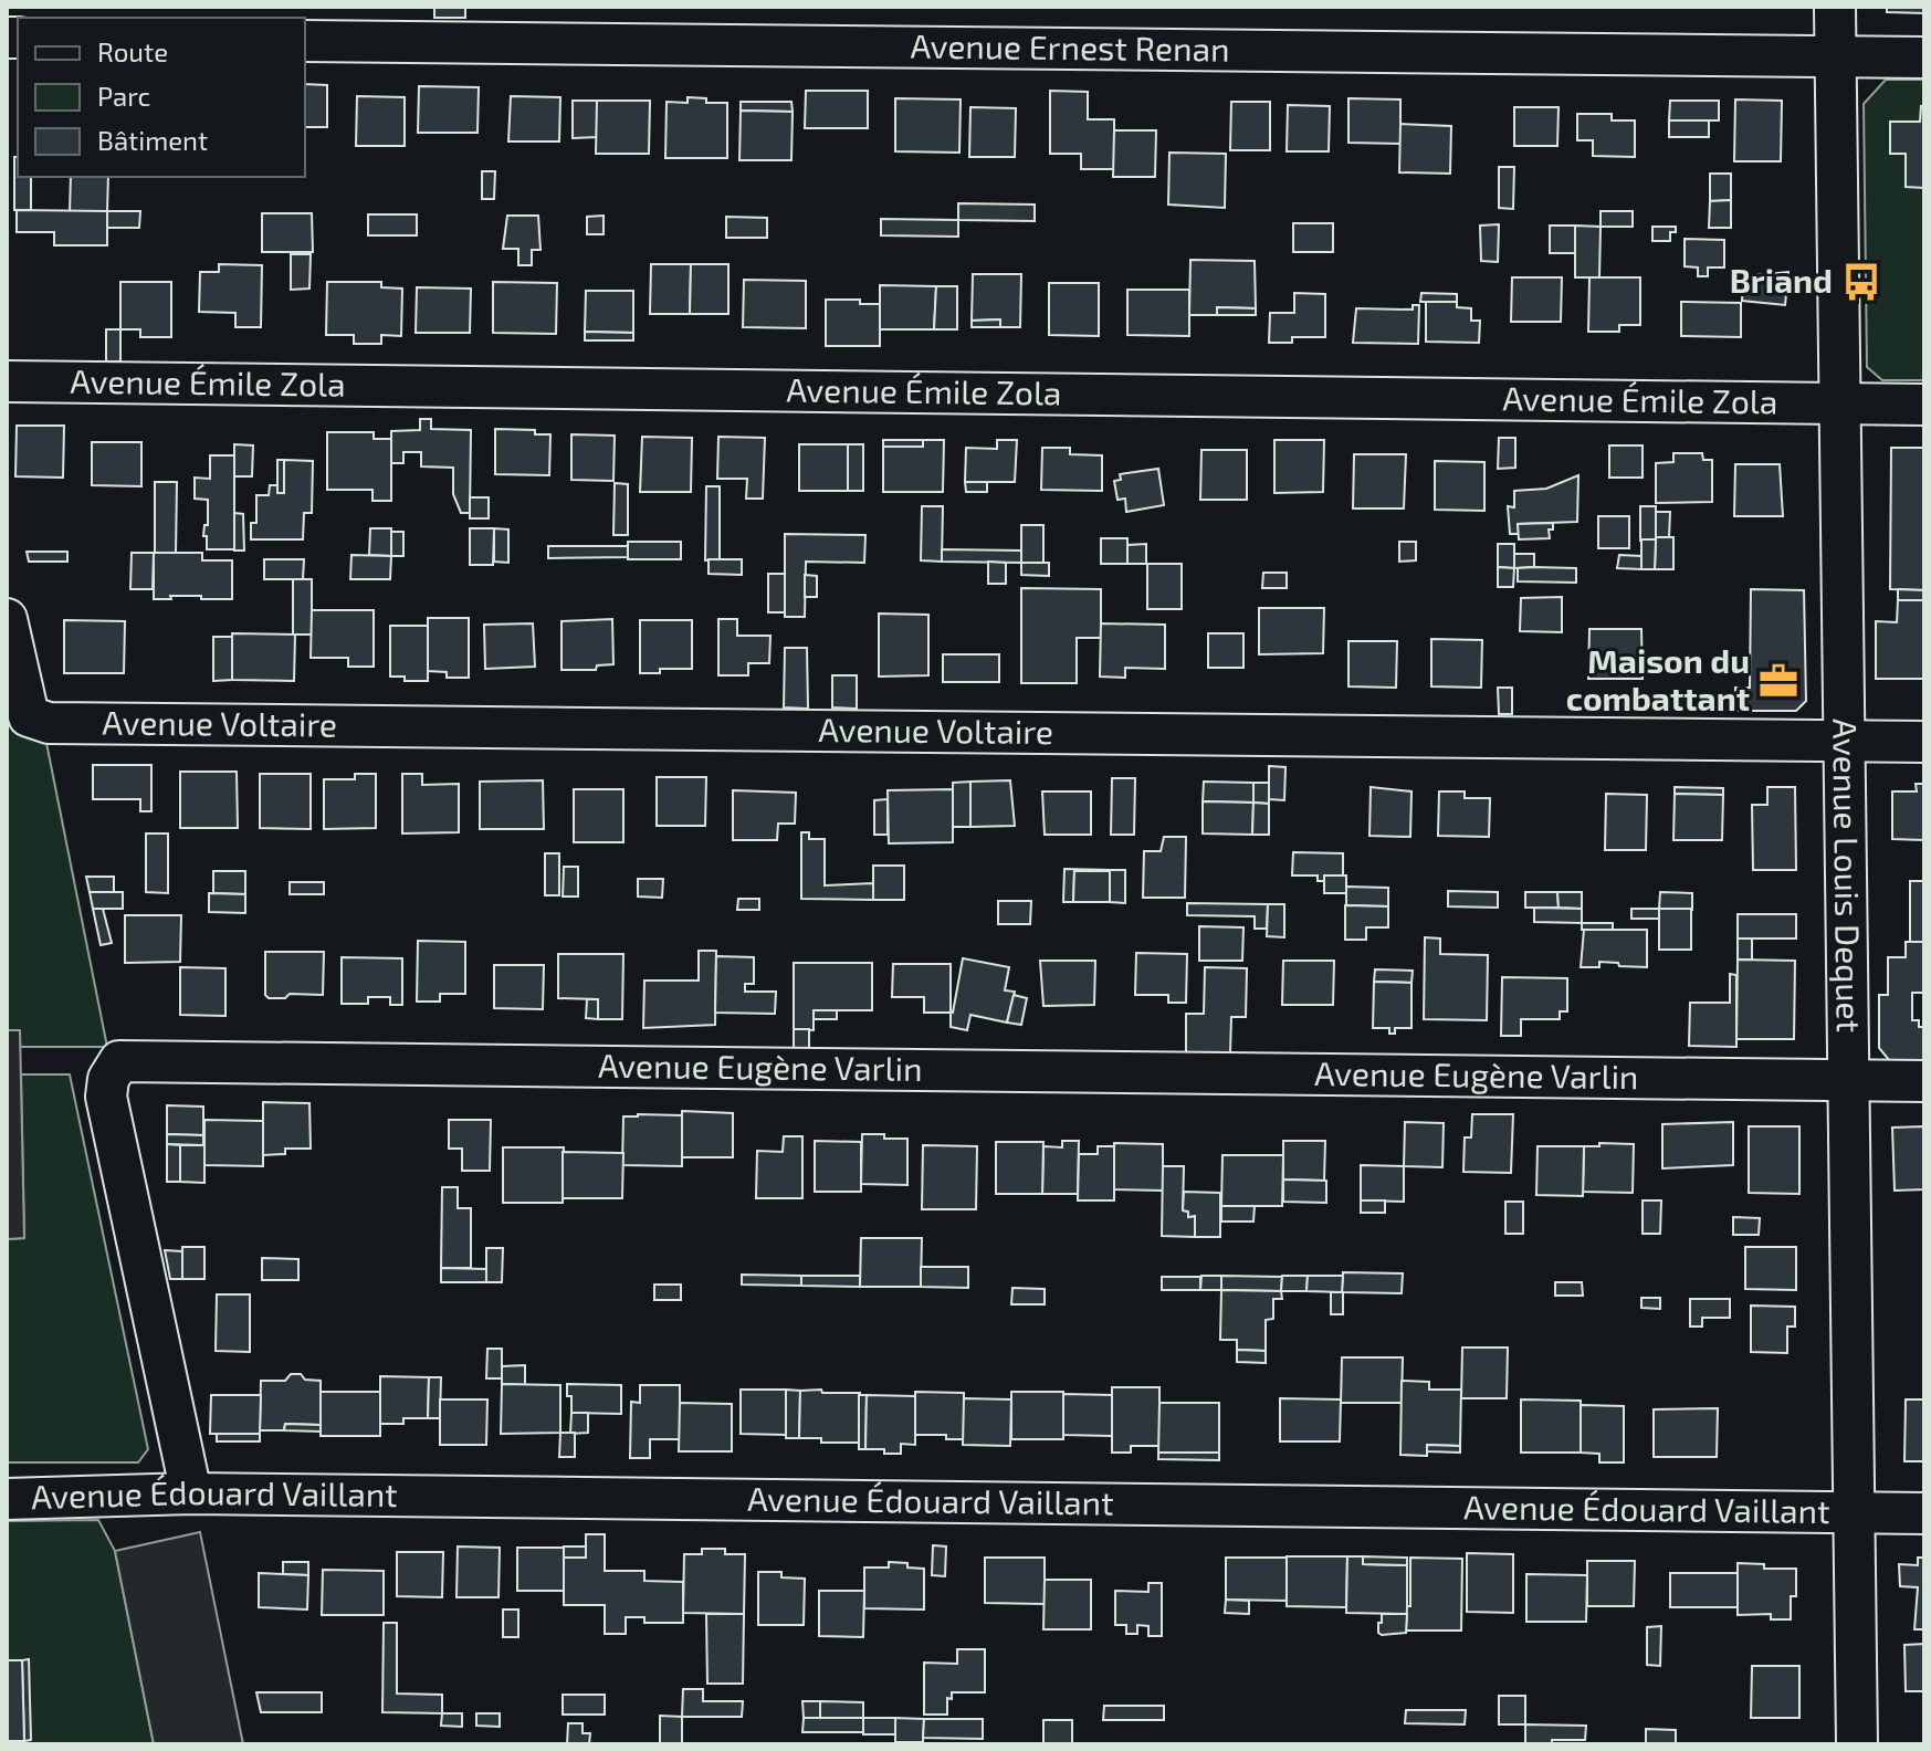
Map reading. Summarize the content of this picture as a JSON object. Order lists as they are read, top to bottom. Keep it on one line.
{"streets":{"street":["Avenue Ernest Renan","Avenue Émile Zola","Avenue Voltaire","Avenue Louis Dequet","Avenue Eugène Varlin","Avenue Édouard Vaillant"]},"crossings":[["Avenue Ernest Renan","Avenue Louis Dequet"],["Avenue Émile Zola","Avenue Louis Dequet"],["Avenue Voltaire","Avenue Louis Dequet"],["Avenue Louis Dequet","Avenue Eugène Varlin"],["Avenue Louis Dequet","Avenue Édouard Vaillant"],["Avenue Eugène Varlin","Avenue Édouard Vaillant"]],"places":{"bus stop":["Briand"],"office":["Maison du combattant"]},"legend":["Route","Parc","Bâtiment"]}
